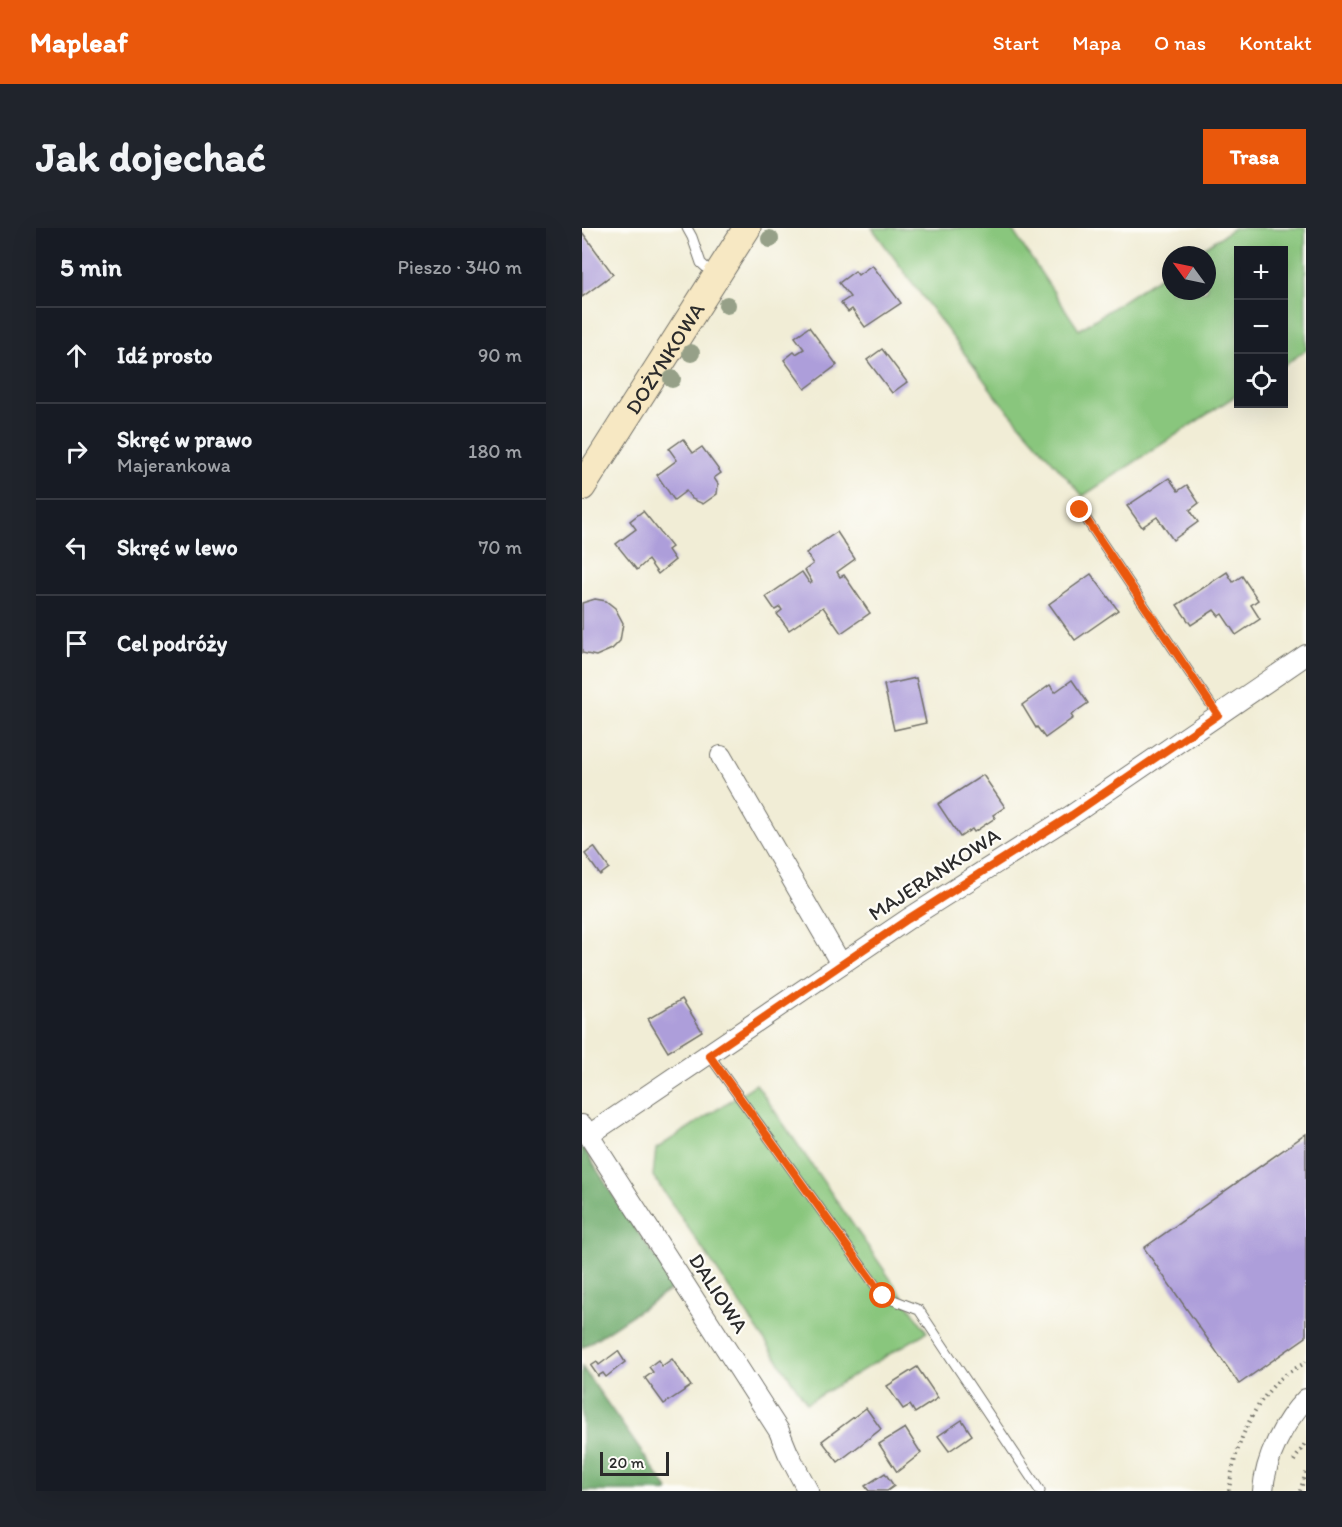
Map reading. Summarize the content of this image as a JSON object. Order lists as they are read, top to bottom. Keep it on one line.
{"streets":{"street":["DOŻYNKOWA","MAJERANKOWA","DALIOWA"]},"crossings":[["MAJERANKOWA","DALIOWA"]],"scale_bar":"20 m","north":"top left","page":{"header":"Mapleaf","nav":["Start","Mapa","O nas","Kontakt"],"buttons":"Trasa","title":"Jak dojechać","heading":["5 min","Pieszo · 340 m"],"map_buttons":["+","−"],"list":[["Idź prosto","90 m"],["Skręć w prawo","Majerankowa","180 m"],["Skręć w lewo","70 m"],"Cel podróży"],"scale":"20 m"}}
